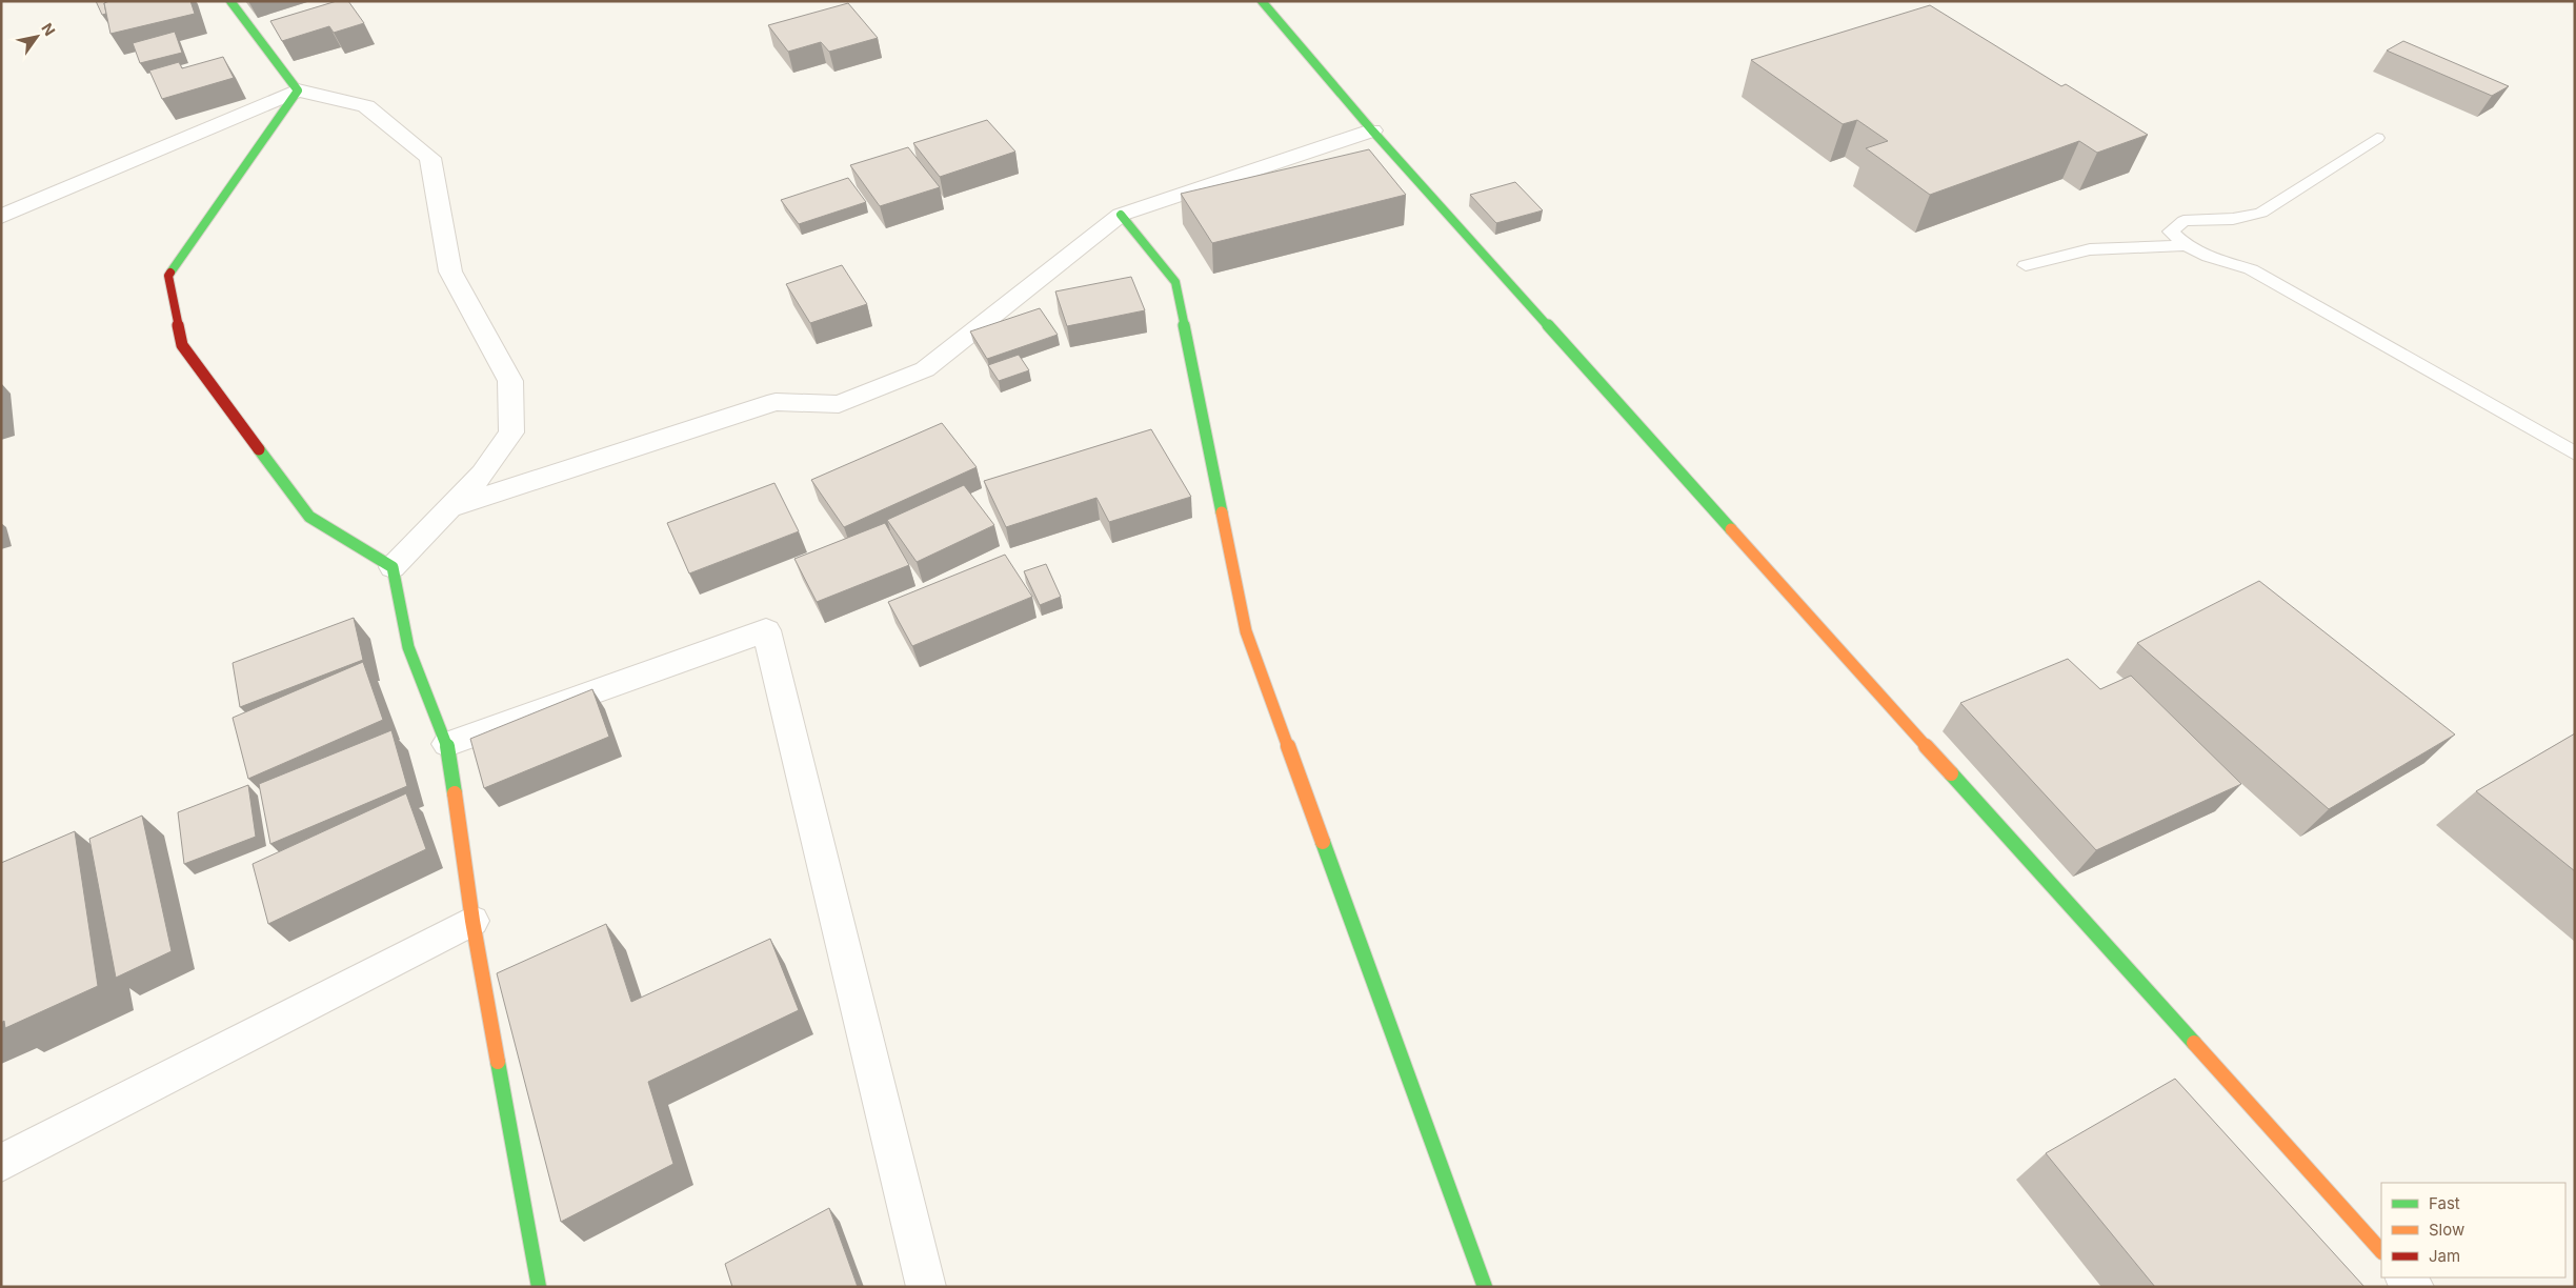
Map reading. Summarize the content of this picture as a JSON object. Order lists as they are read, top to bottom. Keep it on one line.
{"legend":["Fast","Slow","Jam"],"north":"top right"}
